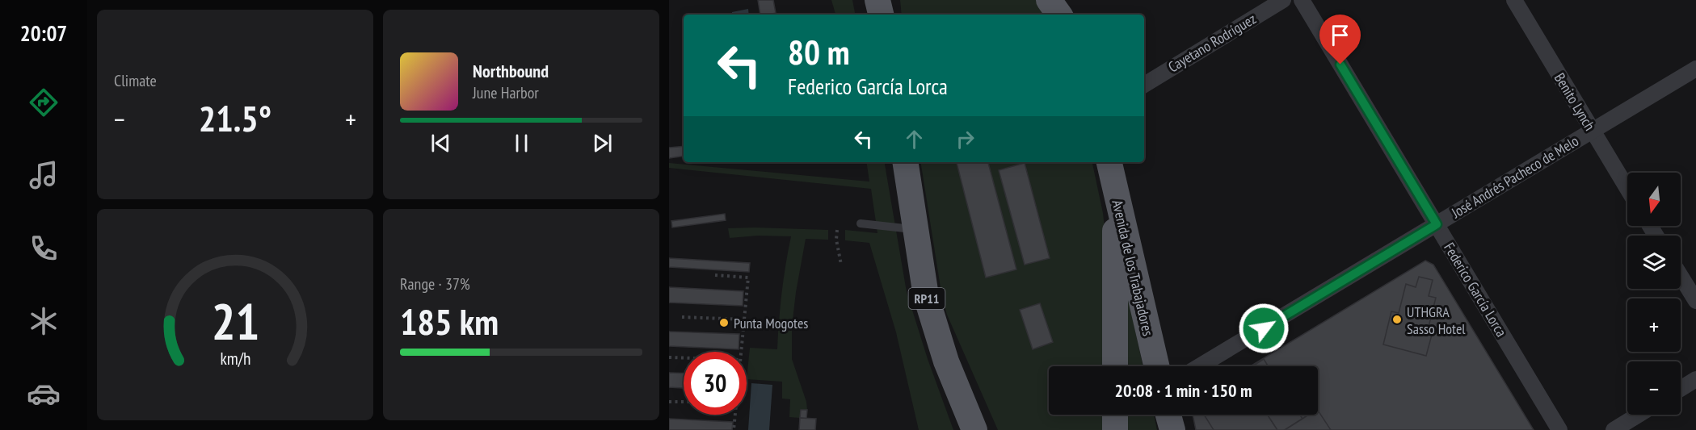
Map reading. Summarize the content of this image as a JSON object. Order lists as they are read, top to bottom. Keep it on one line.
{"streets":{"main road":["Avenida de los Trabajadores","RP11"],"street":["Cayetano Rodríguez","Benito Lynch","José Andrés Pacheco de Melo","Federico García Lorca"]},"crossings":[["Benito Lynch","José Andrés Pacheco de Melo"],["José Andrés Pacheco de Melo","Federico García Lorca"]],"places":["UTHGRA Sasso Hotel","Punta Mogotes"],"north":"bottom","page":{"tabs":"20:07","tile":["Climate",["Range · 37%","185 km"]],"turn":["80 m","Federico García Lorca"],"song":["Northbound","June Harbor"],"heat":["−","21.5°","+"],"map_buttons":["+","−"],"limit":"30","trip":"20:08 · 1 min · 150 m","gauge":["21","km/h"]}}
